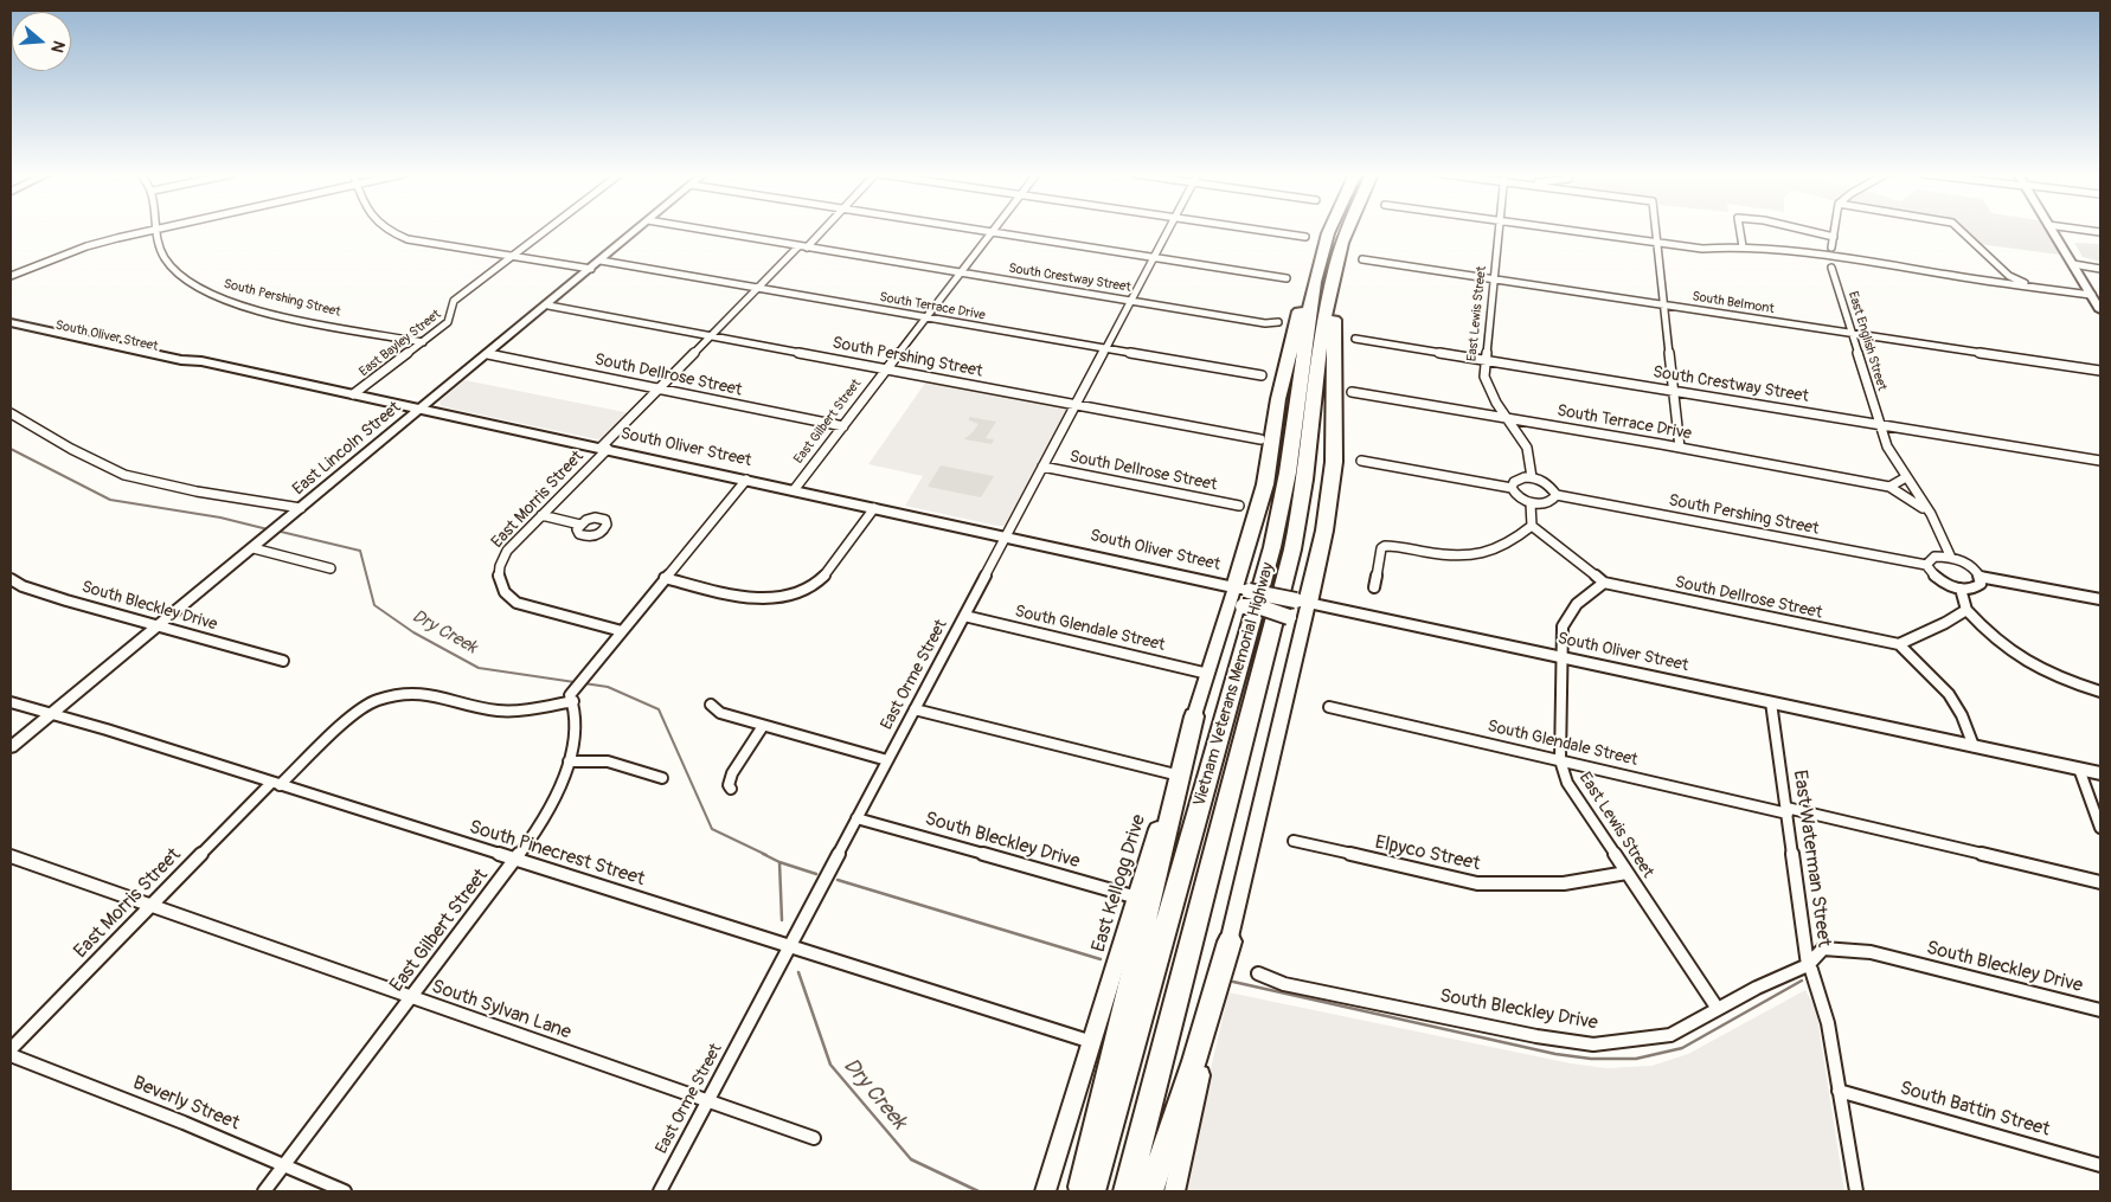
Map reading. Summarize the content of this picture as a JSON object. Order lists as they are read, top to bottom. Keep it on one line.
{"streets":{"highway":["Vietnam Veterans Memorial Highway"],"main road":["South Oliver Street","East Kellogg Drive"],"street":["South Crestway Street","South Pershing Street","South Belmont","South Terrace Drive","East Lewis Street","East English Street","East Bayley Street","South Dellrose Street","East Gilbert Street","East Lincoln Street","East Morris Street","South Bleckley Drive","South Glendale Street","East Orme Street","South Pinecrest Street","Elpyco Street","East Waterman Street","South Sylvan Lane","Beverly Street","South Battin Street"]},"crossings":[["South Crestway Street","East Lewis Street"],["South Crestway Street","East English Street"],["South Crestway Street","East Gilbert Street"],["South Crestway Street","East Morris Street"],["South Crestway Street","East Orme Street"],["South Pershing Street","East Bayley Street"],["South Pershing Street","East Gilbert Street"],["South Pershing Street","East Lincoln Street"],["South Pershing Street","East Morris Street"],["South Pershing Street","East Orme Street"],["South Belmont","East Lewis Street"],["South Belmont","East English Street"],["South Terrace Drive","East Lewis Street"],["South Terrace Drive","East English Street"],["South Terrace Drive","East Gilbert Street"],["South Terrace Drive","East Lincoln Street"],["South Terrace Drive","East Morris Street"],["South Terrace Drive","East Orme Street"],["East Lewis Street","South Oliver Street"],["East Lewis Street","South Dellrose Street"],["East Lewis Street","South Bleckley Drive"],["East Lewis Street","South Glendale Street"],["East Lewis Street","Elpyco Street"],["South Oliver Street","East Bayley Street"],["South Oliver Street","East Gilbert Street"],["South Oliver Street","East Lincoln Street"],["South Oliver Street","East Morris Street"],["South Oliver Street","East Orme Street"],["South Oliver Street","East Waterman Street"],["South Oliver Street","East Kellogg Drive"],["South Dellrose Street","East Gilbert Street"],["South Dellrose Street","East Lincoln Street"],["South Dellrose Street","East Morris Street"],["South Dellrose Street","East Orme Street"],["East Gilbert Street","East Morris Street"],["East Gilbert Street","South Pinecrest Street"],["East Gilbert Street","South Sylvan Lane"],["East Gilbert Street","Beverly Street"],["East Lincoln Street","South Bleckley Drive"],["East Lincoln Street","South Pinecrest Street"],["East Morris Street","South Pinecrest Street"],["East Morris Street","South Sylvan Lane"],["South Bleckley Drive","East Orme Street"],["South Bleckley Drive","East Waterman Street"],["South Bleckley Drive","East Kellogg Drive"],["South Glendale Street","East Orme Street"],["South Glendale Street","East Waterman Street"],["South Glendale Street","East Kellogg Drive"],["East Orme Street","South Pinecrest Street"],["East Orme Street","South Sylvan Lane"],["South Pinecrest Street","East Kellogg Drive"],["East Waterman Street","South Battin Street"]],"water":["Dry Creek"],"north":"right"}
